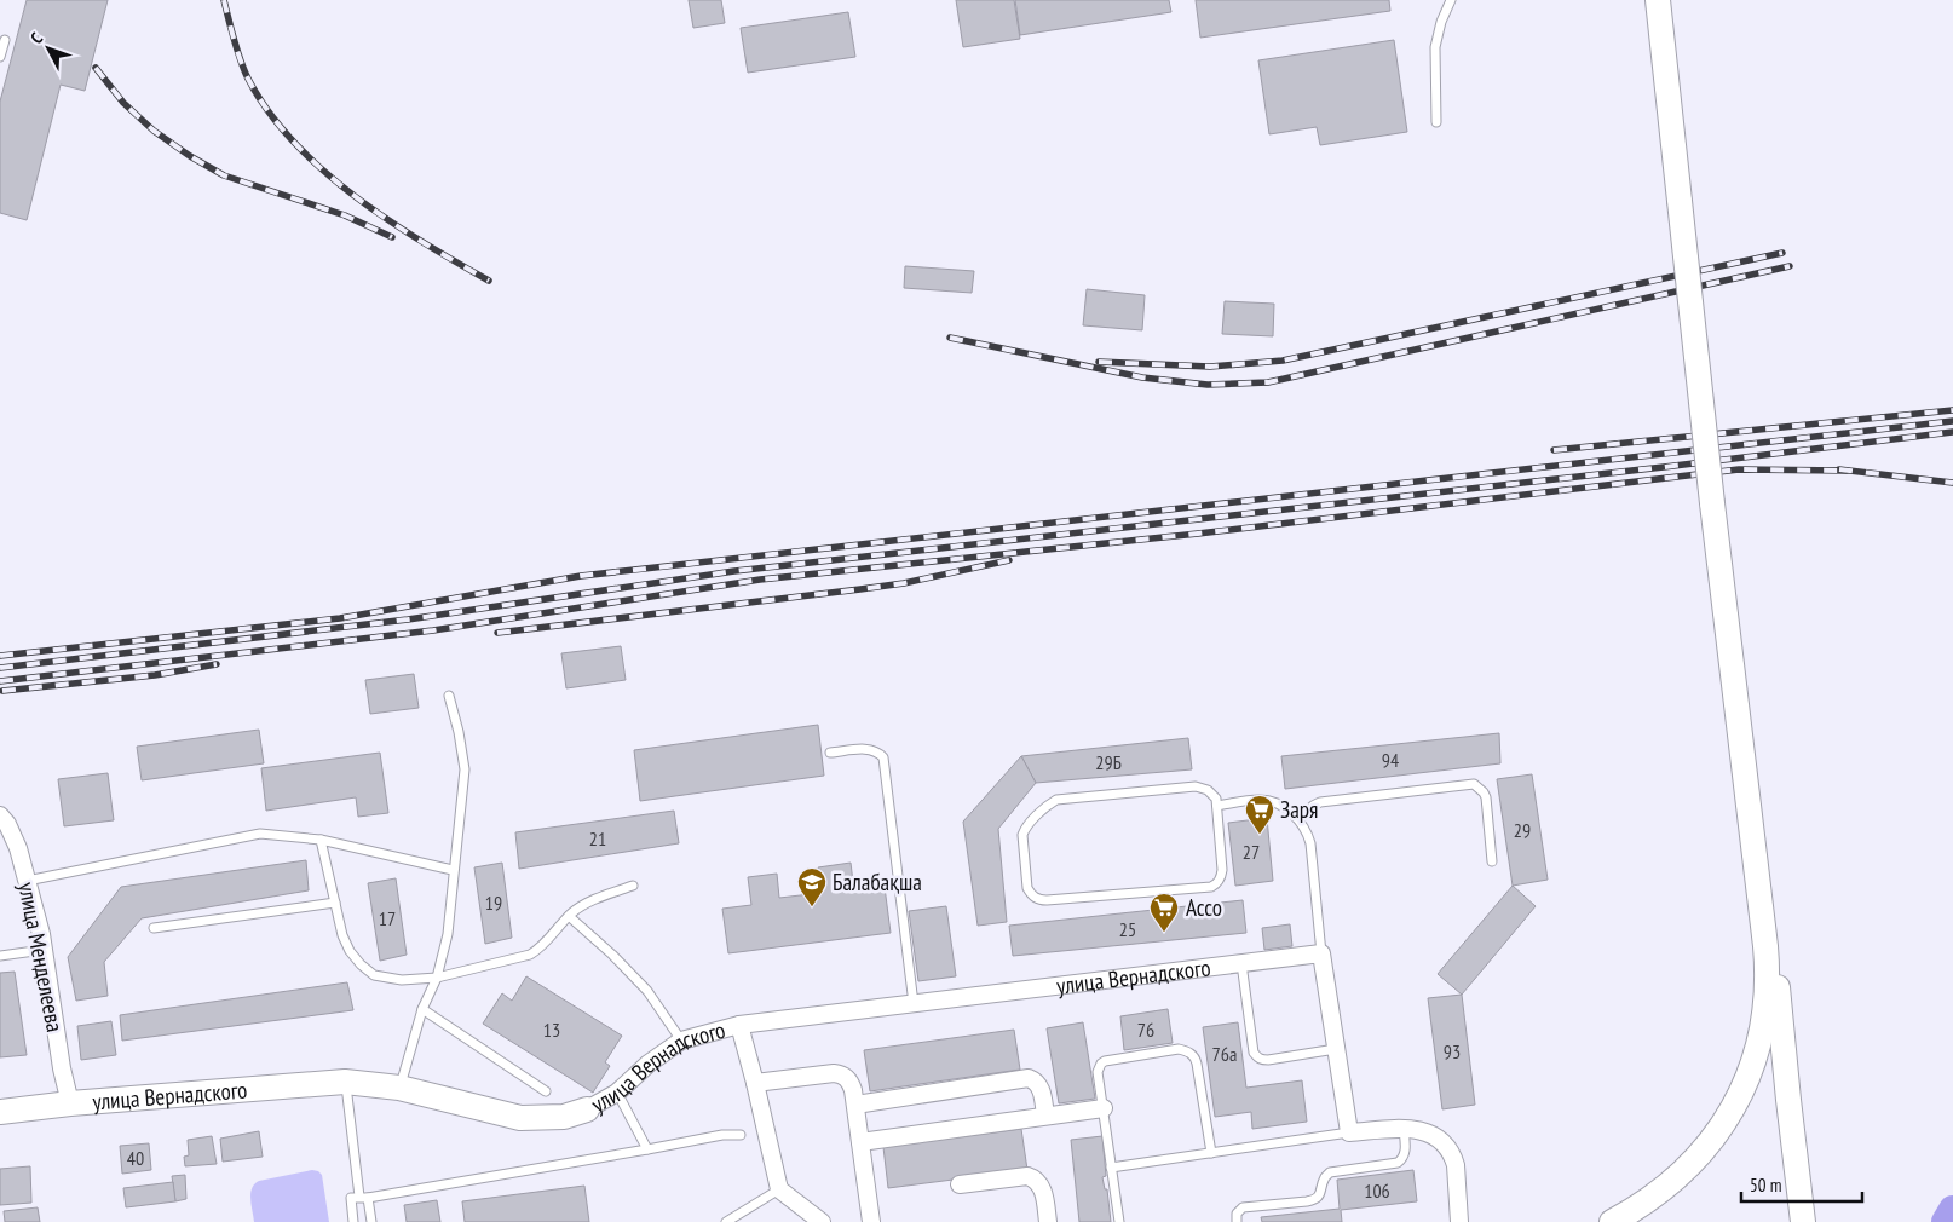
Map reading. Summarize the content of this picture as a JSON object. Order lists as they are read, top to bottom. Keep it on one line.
{"streets":{"street":["улица Менделеева","улица Вернадского"]},"crossings":[["улица Менделеева","улица Вернадского"]],"places":{"supermarket":["Заря","Ассо"],"school or university":["Балабақша"]},"house_numbers":["94","29Б","29","21","27","19","17","25","13","76","93","76а","40","106"],"scale_bar":"50 m","north":"top left"}
